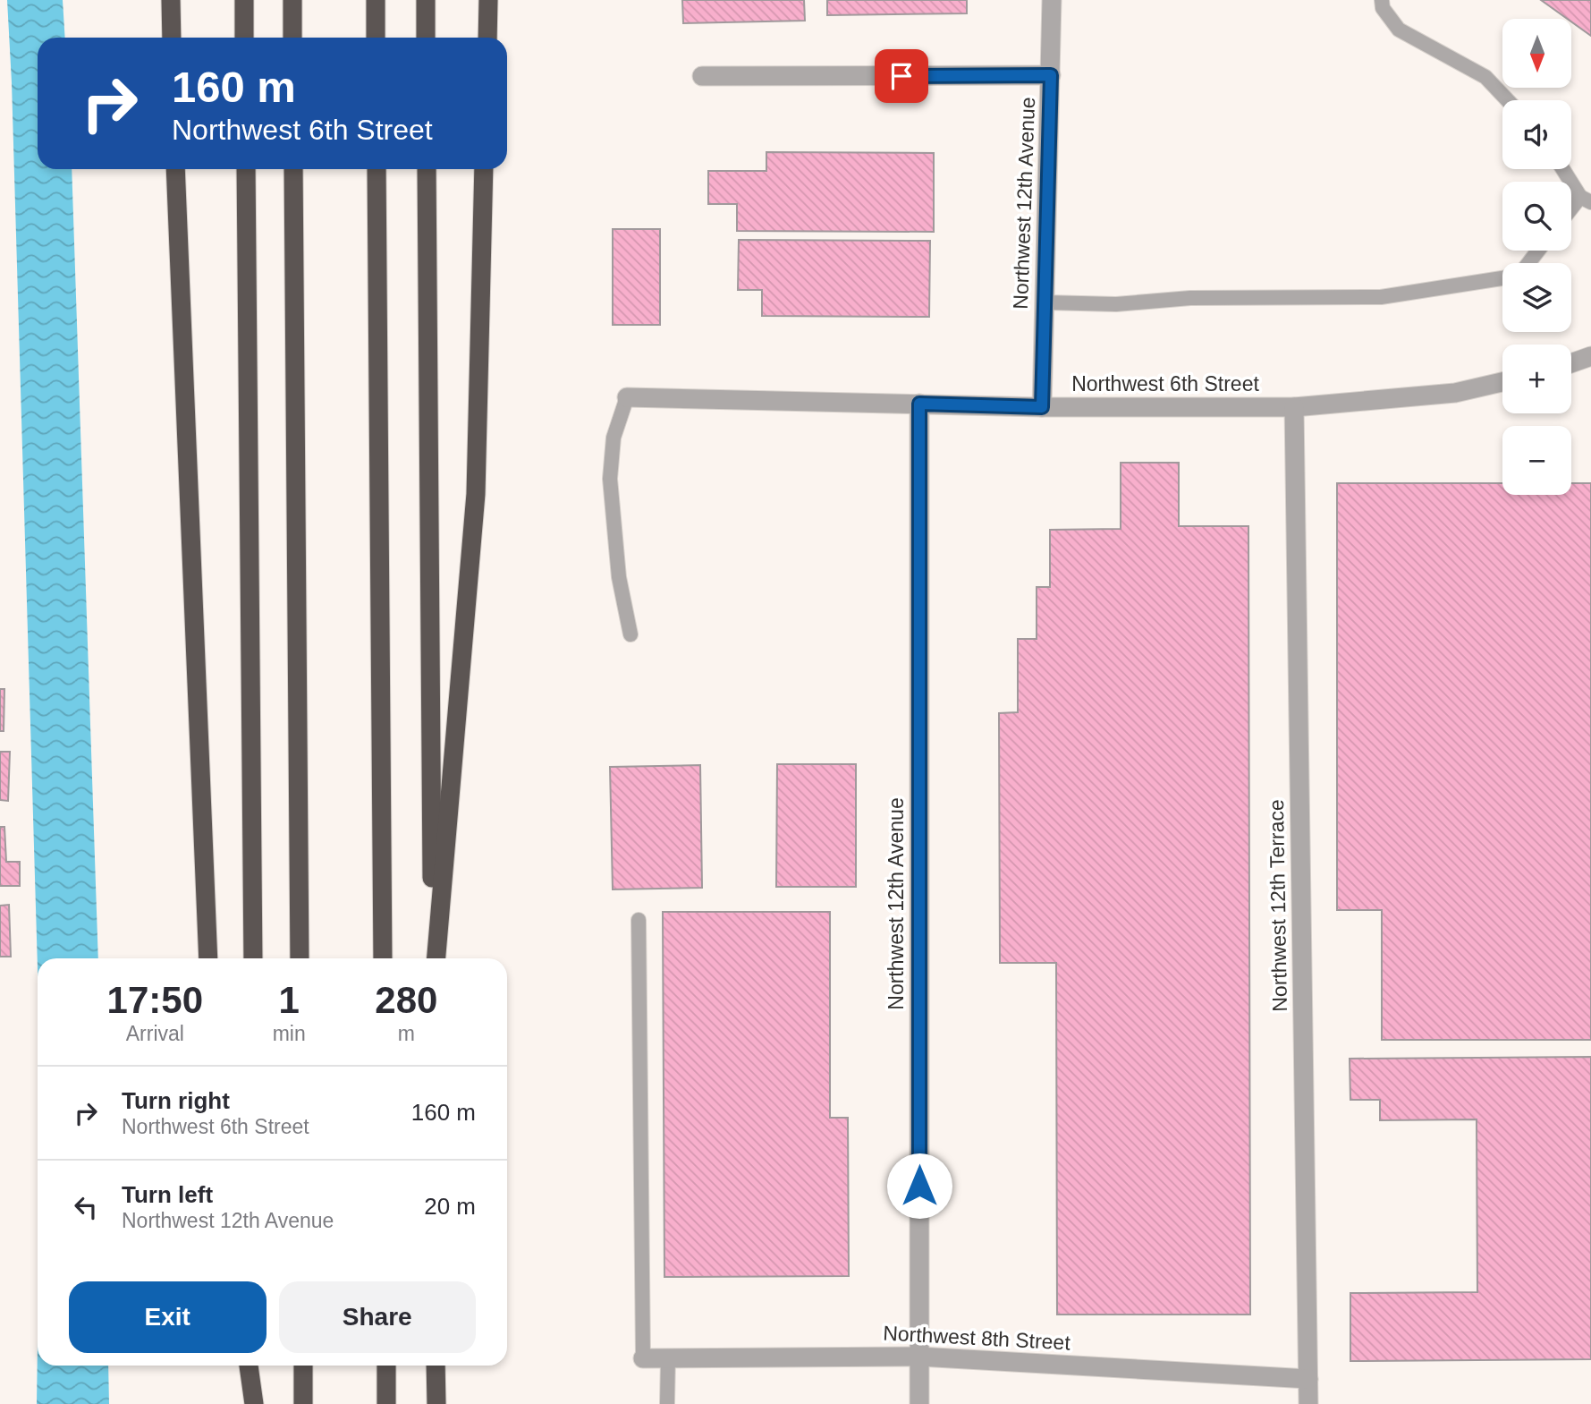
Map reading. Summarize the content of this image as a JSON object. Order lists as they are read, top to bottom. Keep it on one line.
{"streets":{"street":["Northwest 12th Avenue","Northwest 6th Street","Northwest 12th Terrace","Northwest 8th Street"]},"crossings":[["Northwest 12th Avenue","Northwest 6th Street"],["Northwest 12th Avenue","Northwest 8th Street"],["Northwest 6th Street","Northwest 12th Terrace"],["Northwest 12th Terrace","Northwest 8th Street"]],"north":"bottom","page":{"map_buttons":["+","−"],"turn":["160 m","Northwest 6th Street"],"eta":["17:50","Arrival","1","min","280","m"],"list":[{"name":"Turn right","note":"Northwest 6th Street","value":"160 m"},{"name":"Turn left","note":"Northwest 12th Avenue","value":"20 m"}],"buttons":["Exit","Share"]}}
